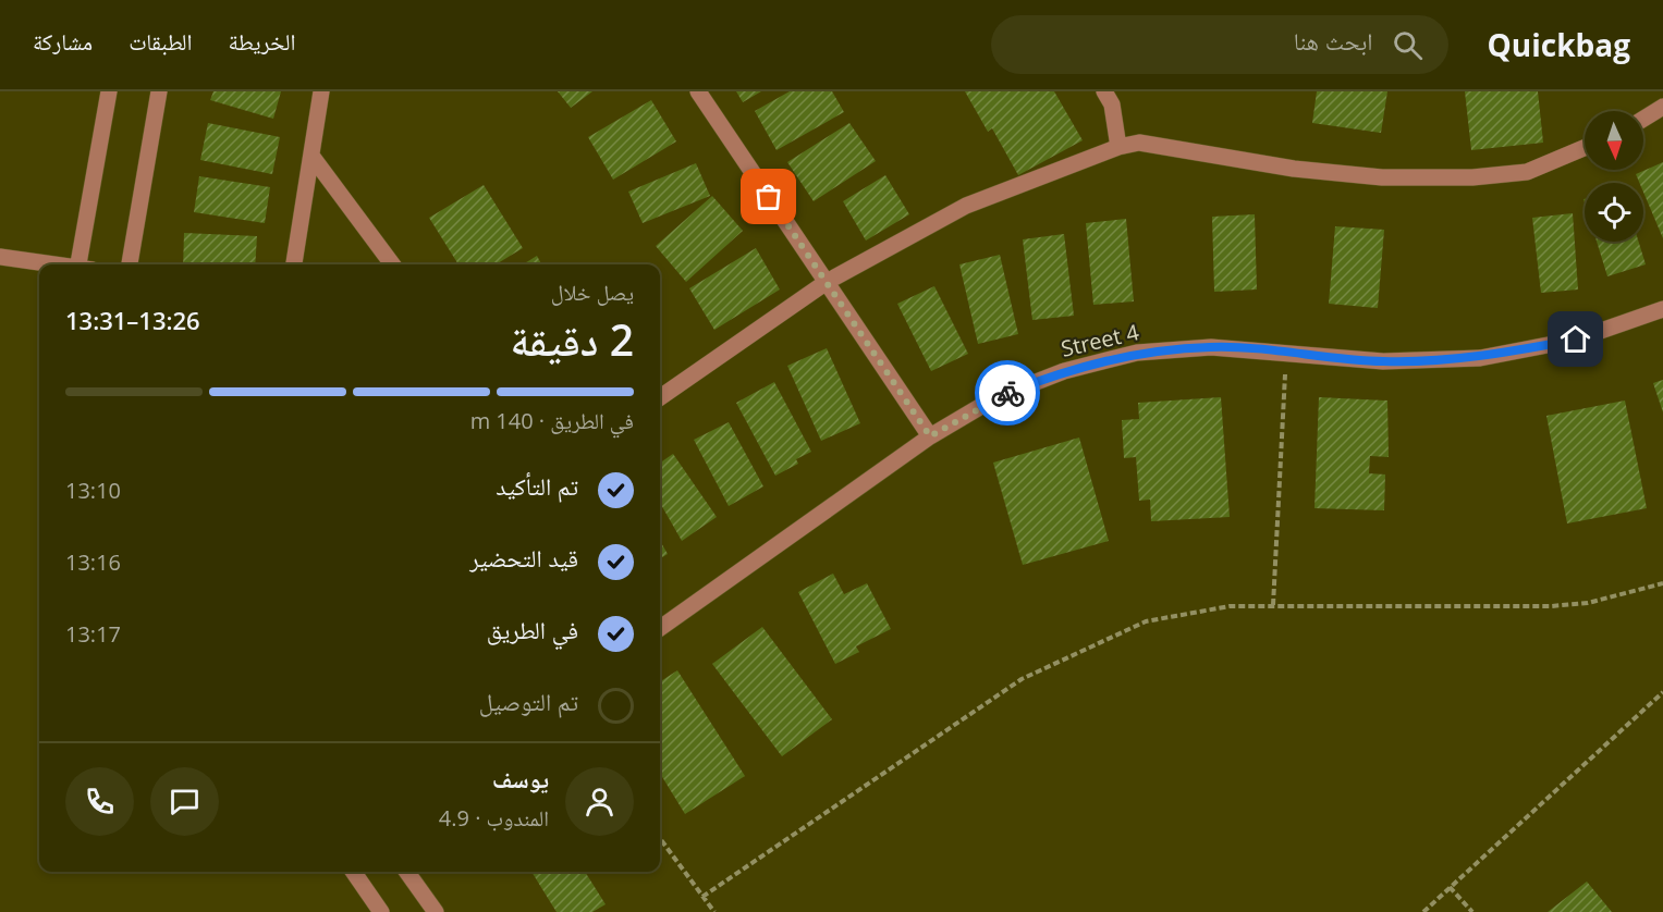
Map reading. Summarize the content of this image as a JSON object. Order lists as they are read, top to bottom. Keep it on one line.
{"streets":{"street":["Street 4"]},"north":"bottom","page":{"header":"Quickbag","search":"ابحث هنا","nav":["الخريطة","الطبقات","مشاركة"],"heading":["2 دقيقة","يصل خلال","13:26–13:31"],"panel":["يوسف","المندوب · 4.9"],"bar":"في الطريق · 140 m","list":[["تم التأكيد","13:10"],["قيد التحضير","13:16"],["في الطريق","13:17"],"تم التوصيل"]}}
